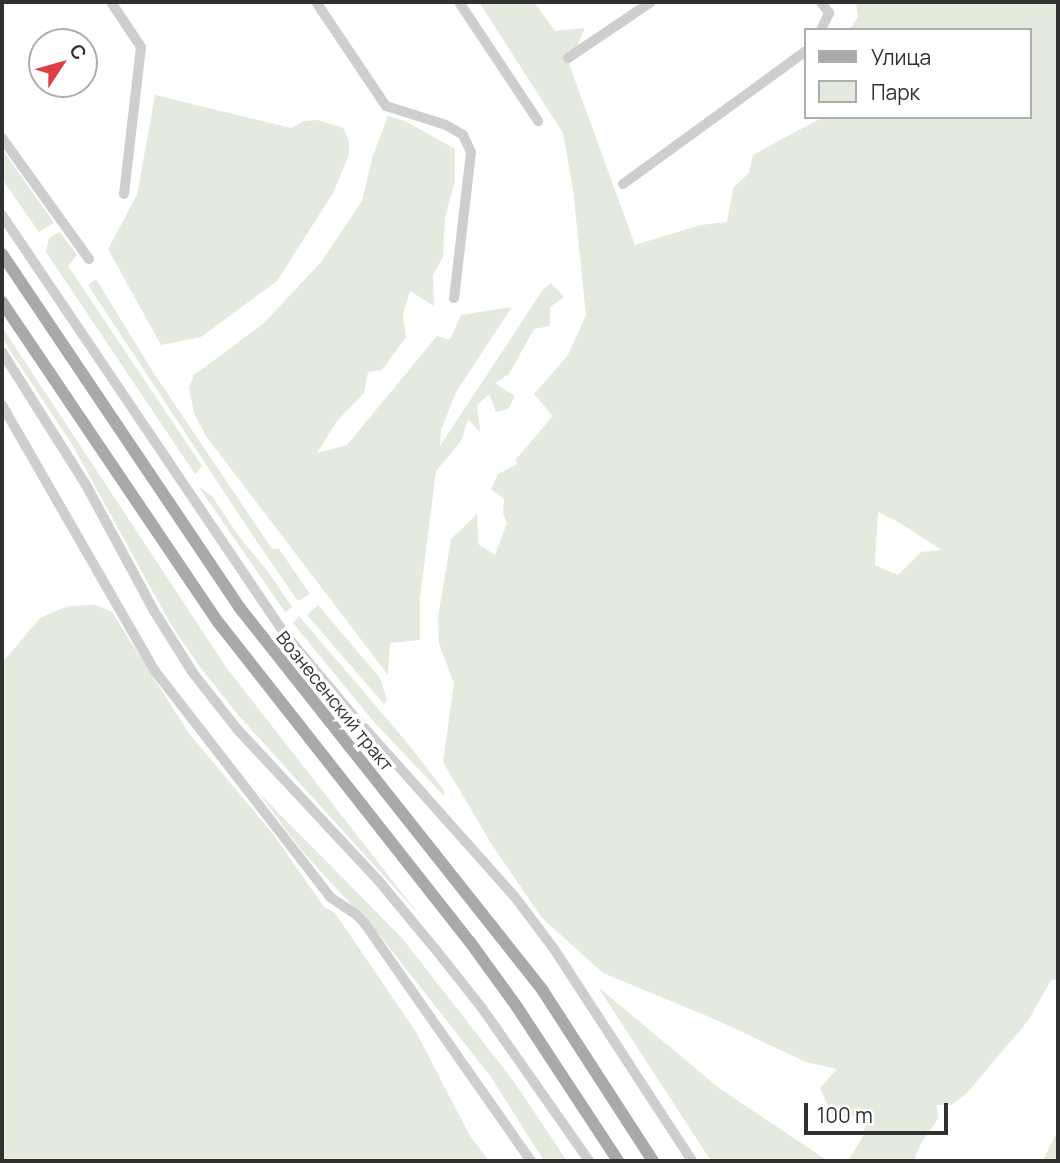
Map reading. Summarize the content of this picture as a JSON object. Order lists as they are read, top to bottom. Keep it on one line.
{"streets":{"main road":["Вознесенский тракт"]},"legend":["Улица","Парк"],"scale_bar":"100 m","north":"top right"}
